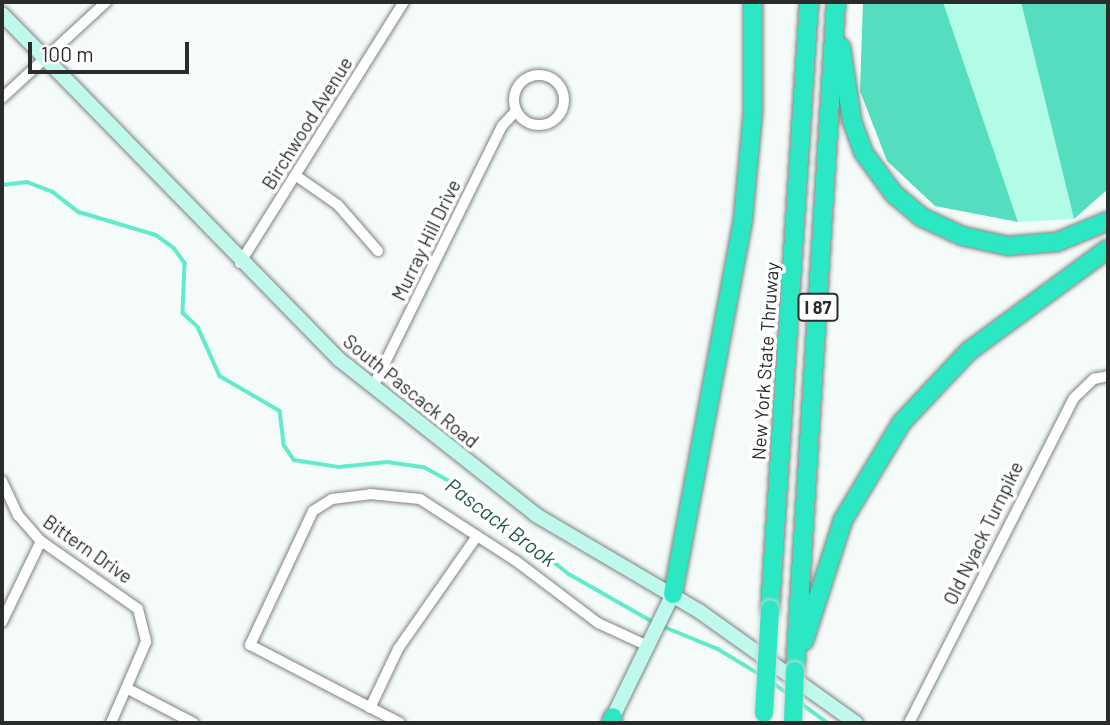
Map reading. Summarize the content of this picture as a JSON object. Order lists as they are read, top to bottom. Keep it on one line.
{"streets":{"highway":["I 87","New York State Thruway"],"street":["Birchwood Avenue","Murray Hill Drive","South Pascack Road","Old Nyack Turnpike","Bittern Drive"]},"crossings":[["Birchwood Avenue","South Pascack Road"],["Murray Hill Drive","South Pascack Road"]],"water":["Pascack Brook"],"scale_bar":"100 m"}
